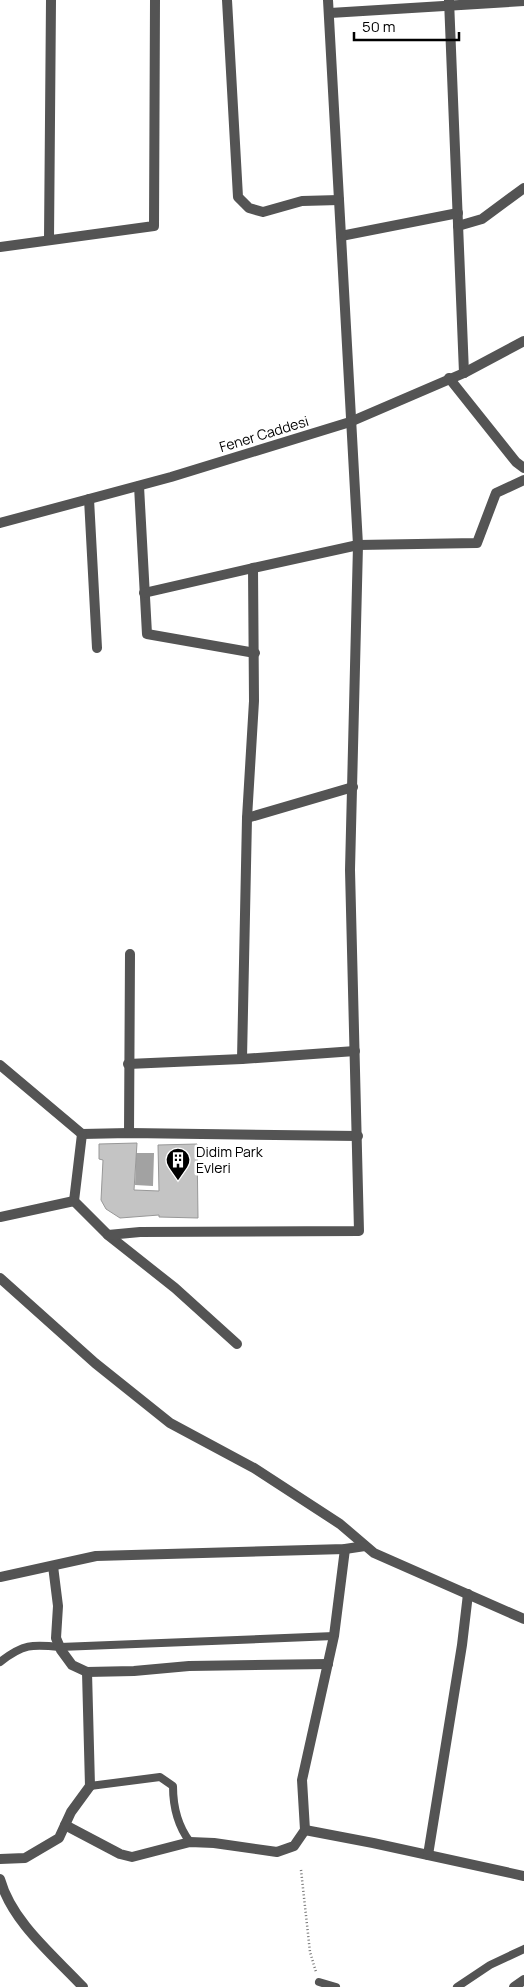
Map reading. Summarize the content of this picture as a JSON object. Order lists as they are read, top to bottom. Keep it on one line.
{"streets":{"street":["Fener Caddesi"]},"places":{"building":["Didim Park Evleri"]},"scale_bar":"50 m"}
